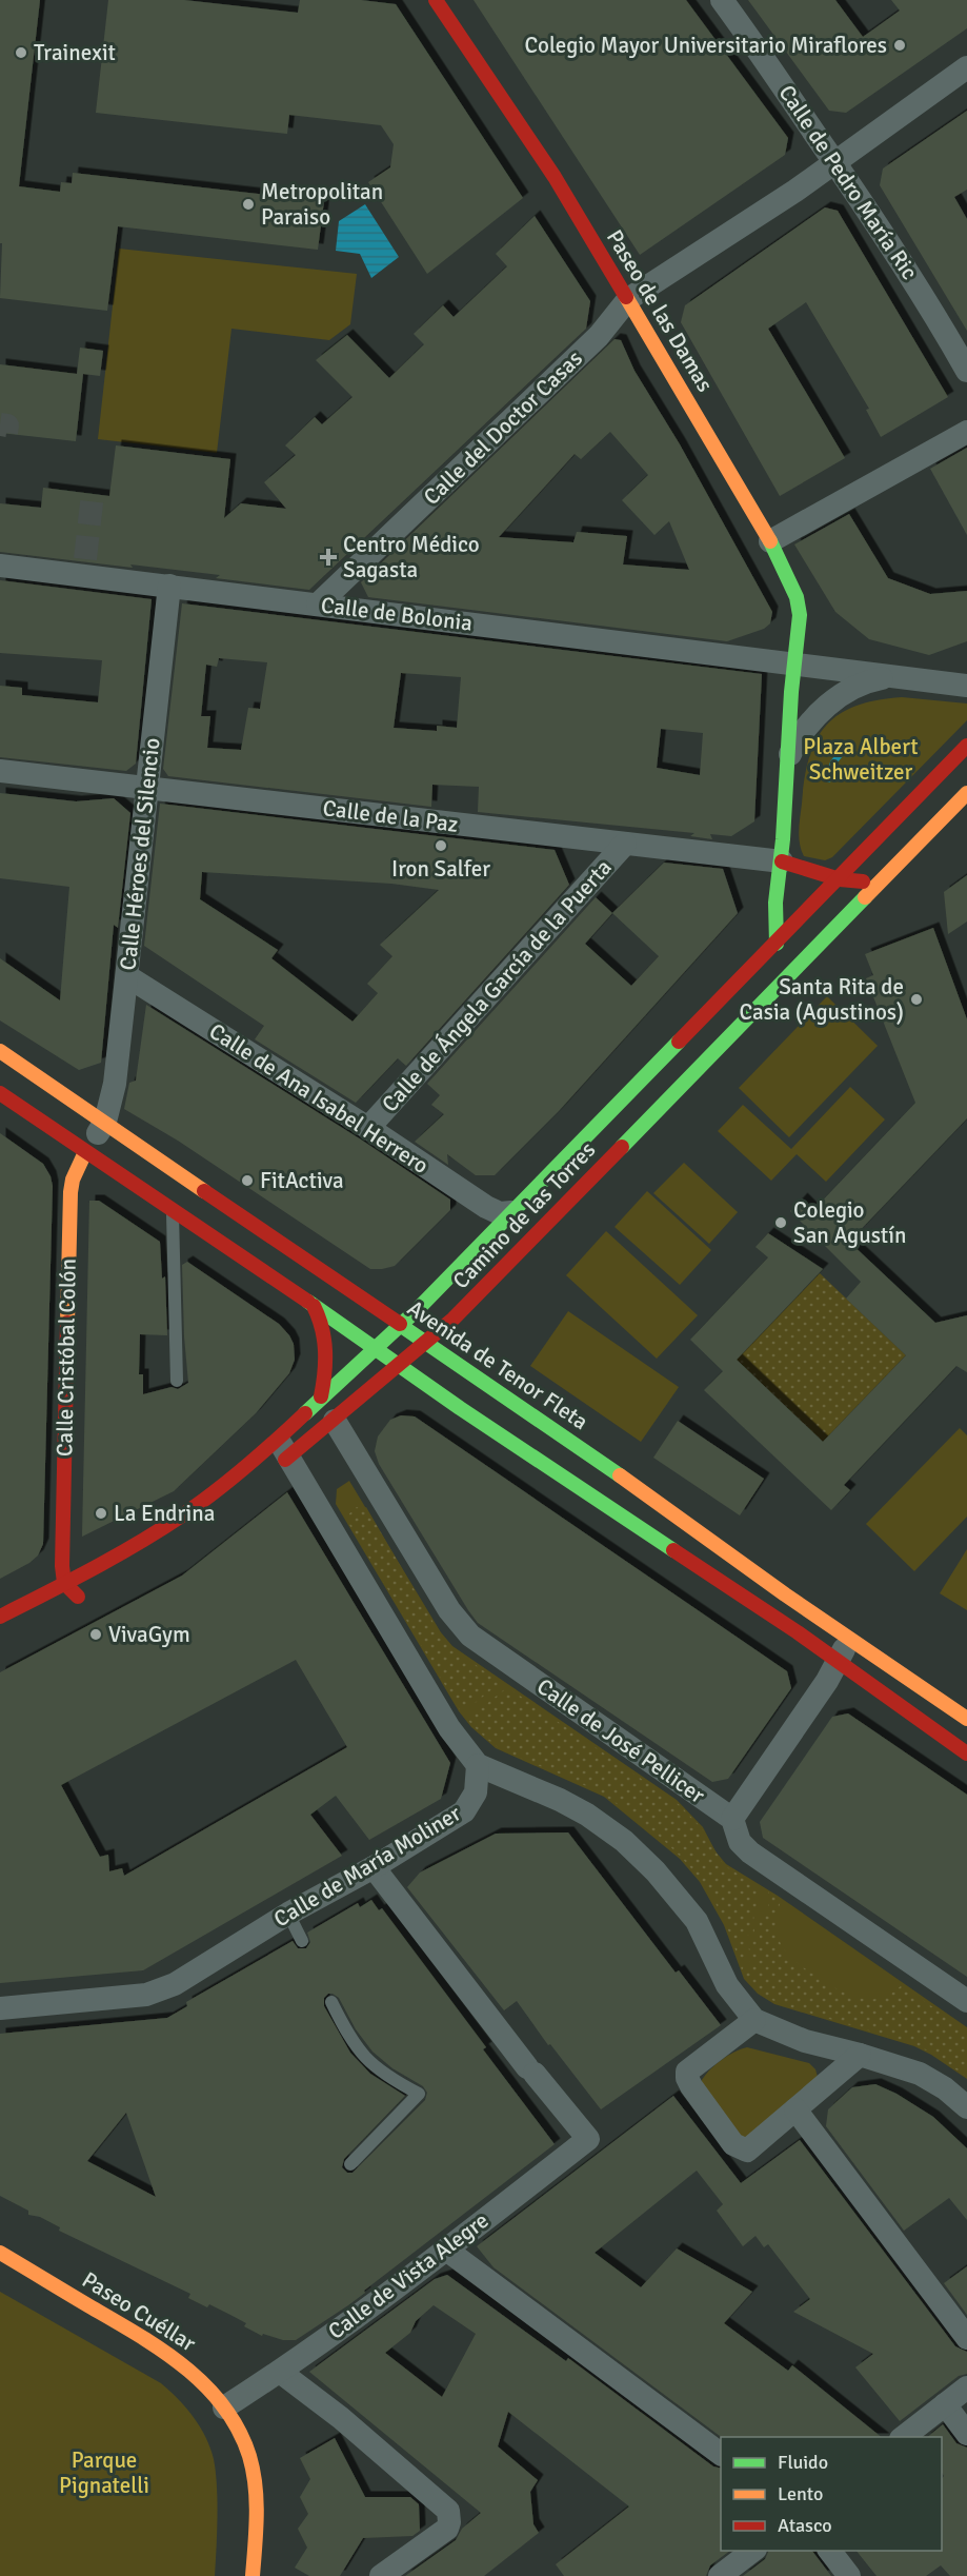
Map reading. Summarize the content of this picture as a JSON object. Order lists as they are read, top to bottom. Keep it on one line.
{"streets":{"main road":["Paseo de las Damas","Camino de las Torres","Calle Cristóbal Colón","Avenida de Tenor Fleta","Paseo Cuéllar"],"street":["Calle de Pedro María Ric","Calle del Doctor Casas","Calle de Bolonia","Calle de la Paz","Calle Héroes del Silencio","Calle de Ángela García de la Puerta","Calle de Ana Isabel Herrero","Calle de José Pellicer","Calle de María Moliner","Calle de Vista Alegre"]},"crossings":[["Paseo de las Damas","Calle del Doctor Casas"],["Paseo de las Damas","Calle de Bolonia"],["Calle del Doctor Casas","Calle de Bolonia"],["Calle de Bolonia","Calle Héroes del Silencio"],["Calle de la Paz","Calle Héroes del Silencio"],["Calle de la Paz","Calle de Ángela García de la Puerta"],["Calle Héroes del Silencio","Calle de Ana Isabel Herrero"],["Calle Héroes del Silencio","Calle Cristóbal Colón"],["Calle Héroes del Silencio","Avenida de Tenor Fleta"],["Calle de Ángela García de la Puerta","Calle de Ana Isabel Herrero"],["Calle de Ana Isabel Herrero","Camino de las Torres"],["Camino de las Torres","Calle Cristóbal Colón"],["Camino de las Torres","Avenida de Tenor Fleta"],["Camino de las Torres","Calle de José Pellicer"],["Calle Cristóbal Colón","Avenida de Tenor Fleta"],["Calle de María Moliner","Calle de Vista Alegre"],["Calle de Vista Alegre","Paseo Cuéllar"]],"parks":["Plaza Albert Schweitzer","Parque Pignatelli"],"places":{"other":["Colegio Mayor Universitario Miraflores","Trainexit","Metropolitan Paraiso","Iron Salfer","Santa Rita de Casia (Agustinos)","FitActiva","Colegio San Agustín","La Endrina","VivaGym"],"health":["Centro Médico Sagasta"]},"legend":["Fluido","Lento","Atasco"]}
